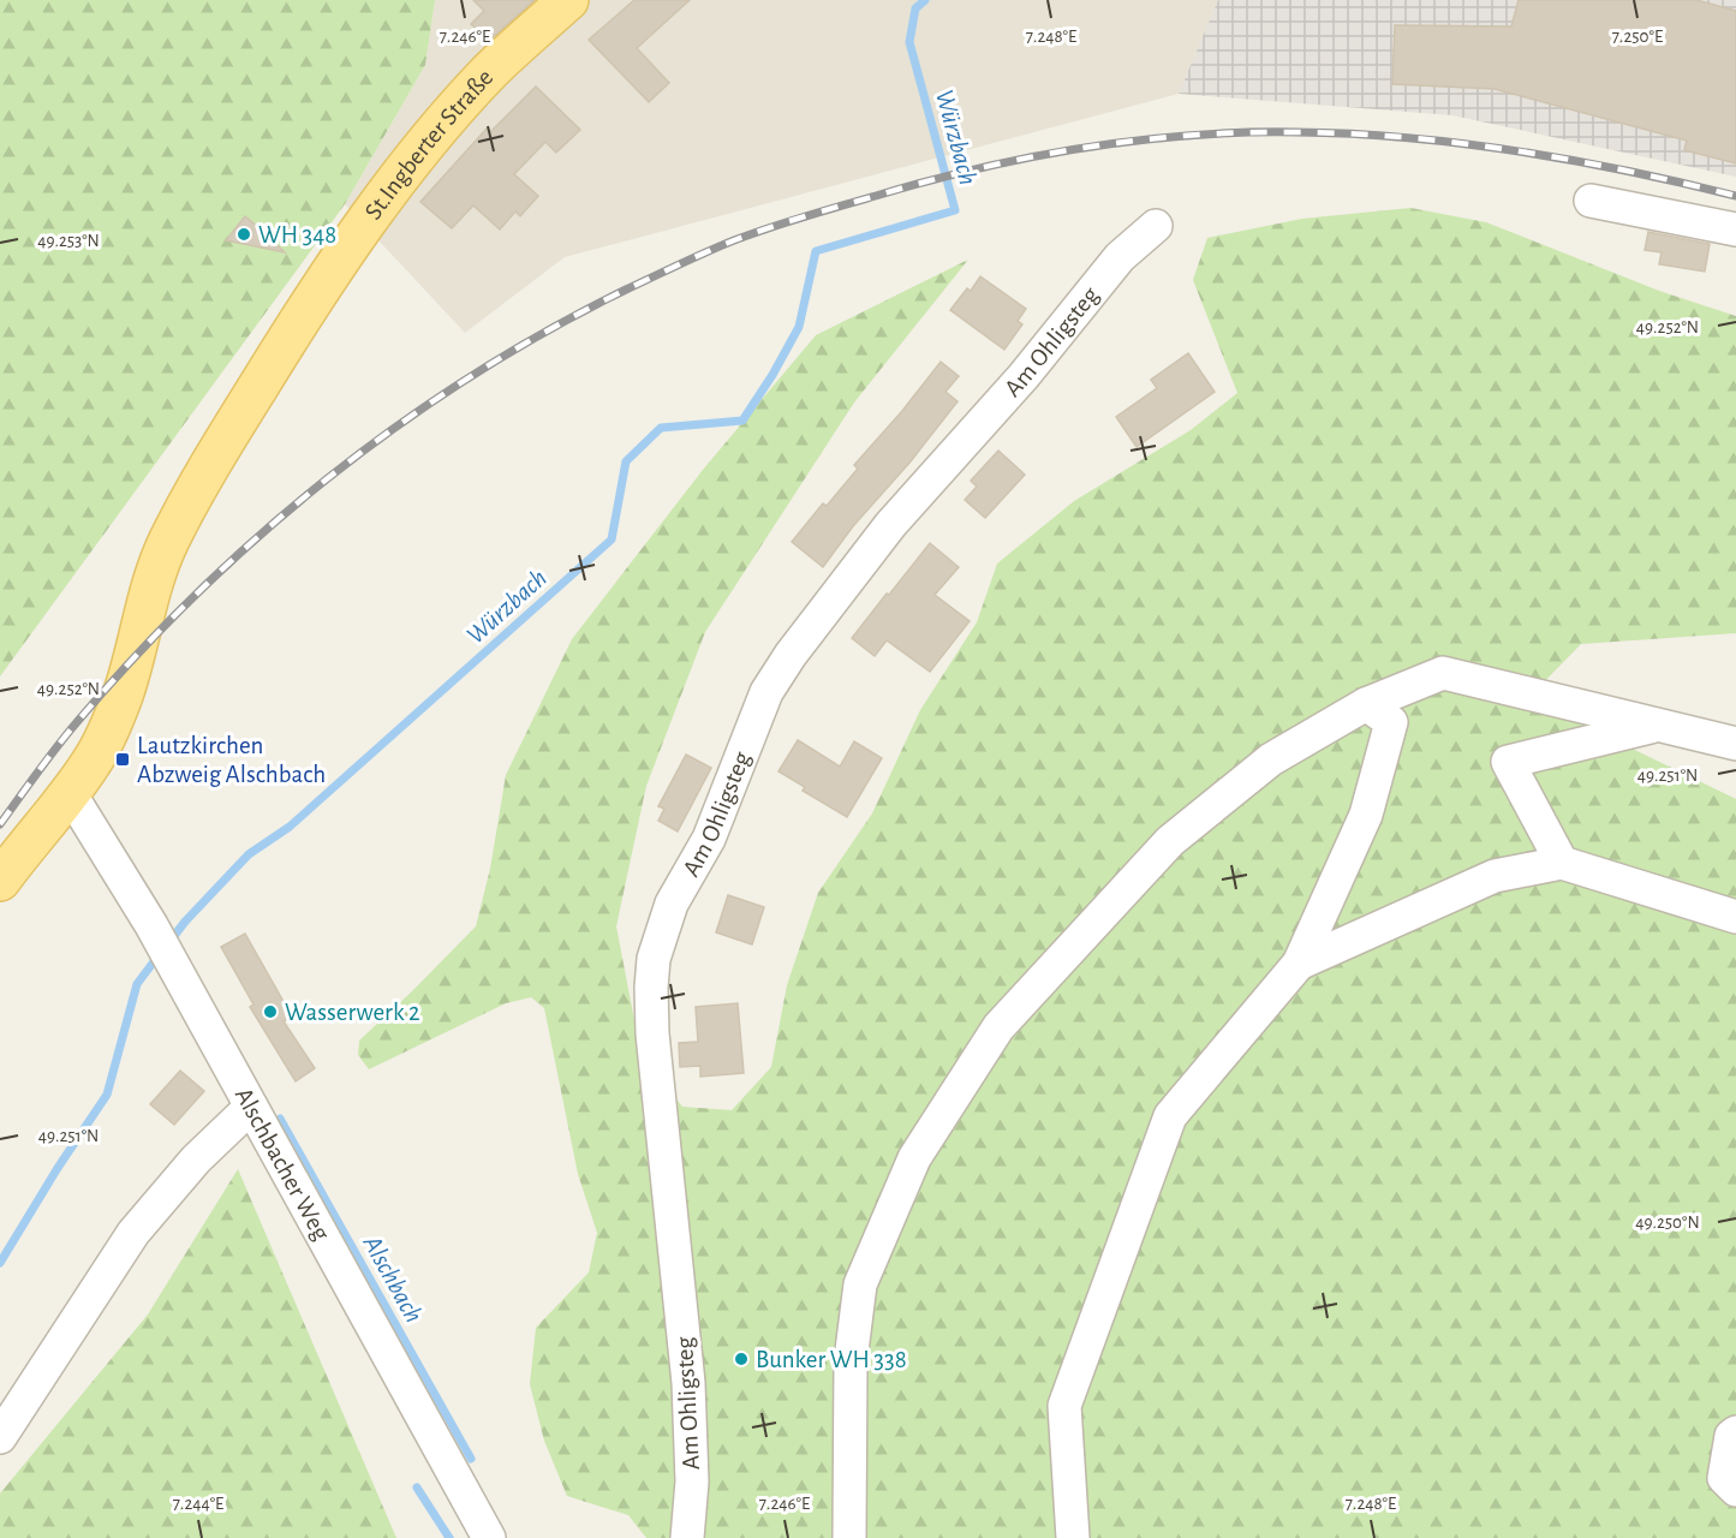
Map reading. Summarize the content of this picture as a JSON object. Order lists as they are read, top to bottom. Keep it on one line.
{"streets":{"main road":["St.Ingberter Straße"],"street":["Am Ohligsteg","Alschbacher Weg"]},"crossings":[["St.Ingberter Straße","Alschbacher Weg"]],"water":["Würzbach","Alschbach"],"places":{"other":["WH 348","Wasserwerk 2","Bunker WH 338"],"transit":["Lautzkirchen Abzweig Alschbach"]},"coordinates":["7.246°E","7.248°E","7.250°E","49.253°N","49.252°N","49.251°N","49.250°N","7.244°E"]}
